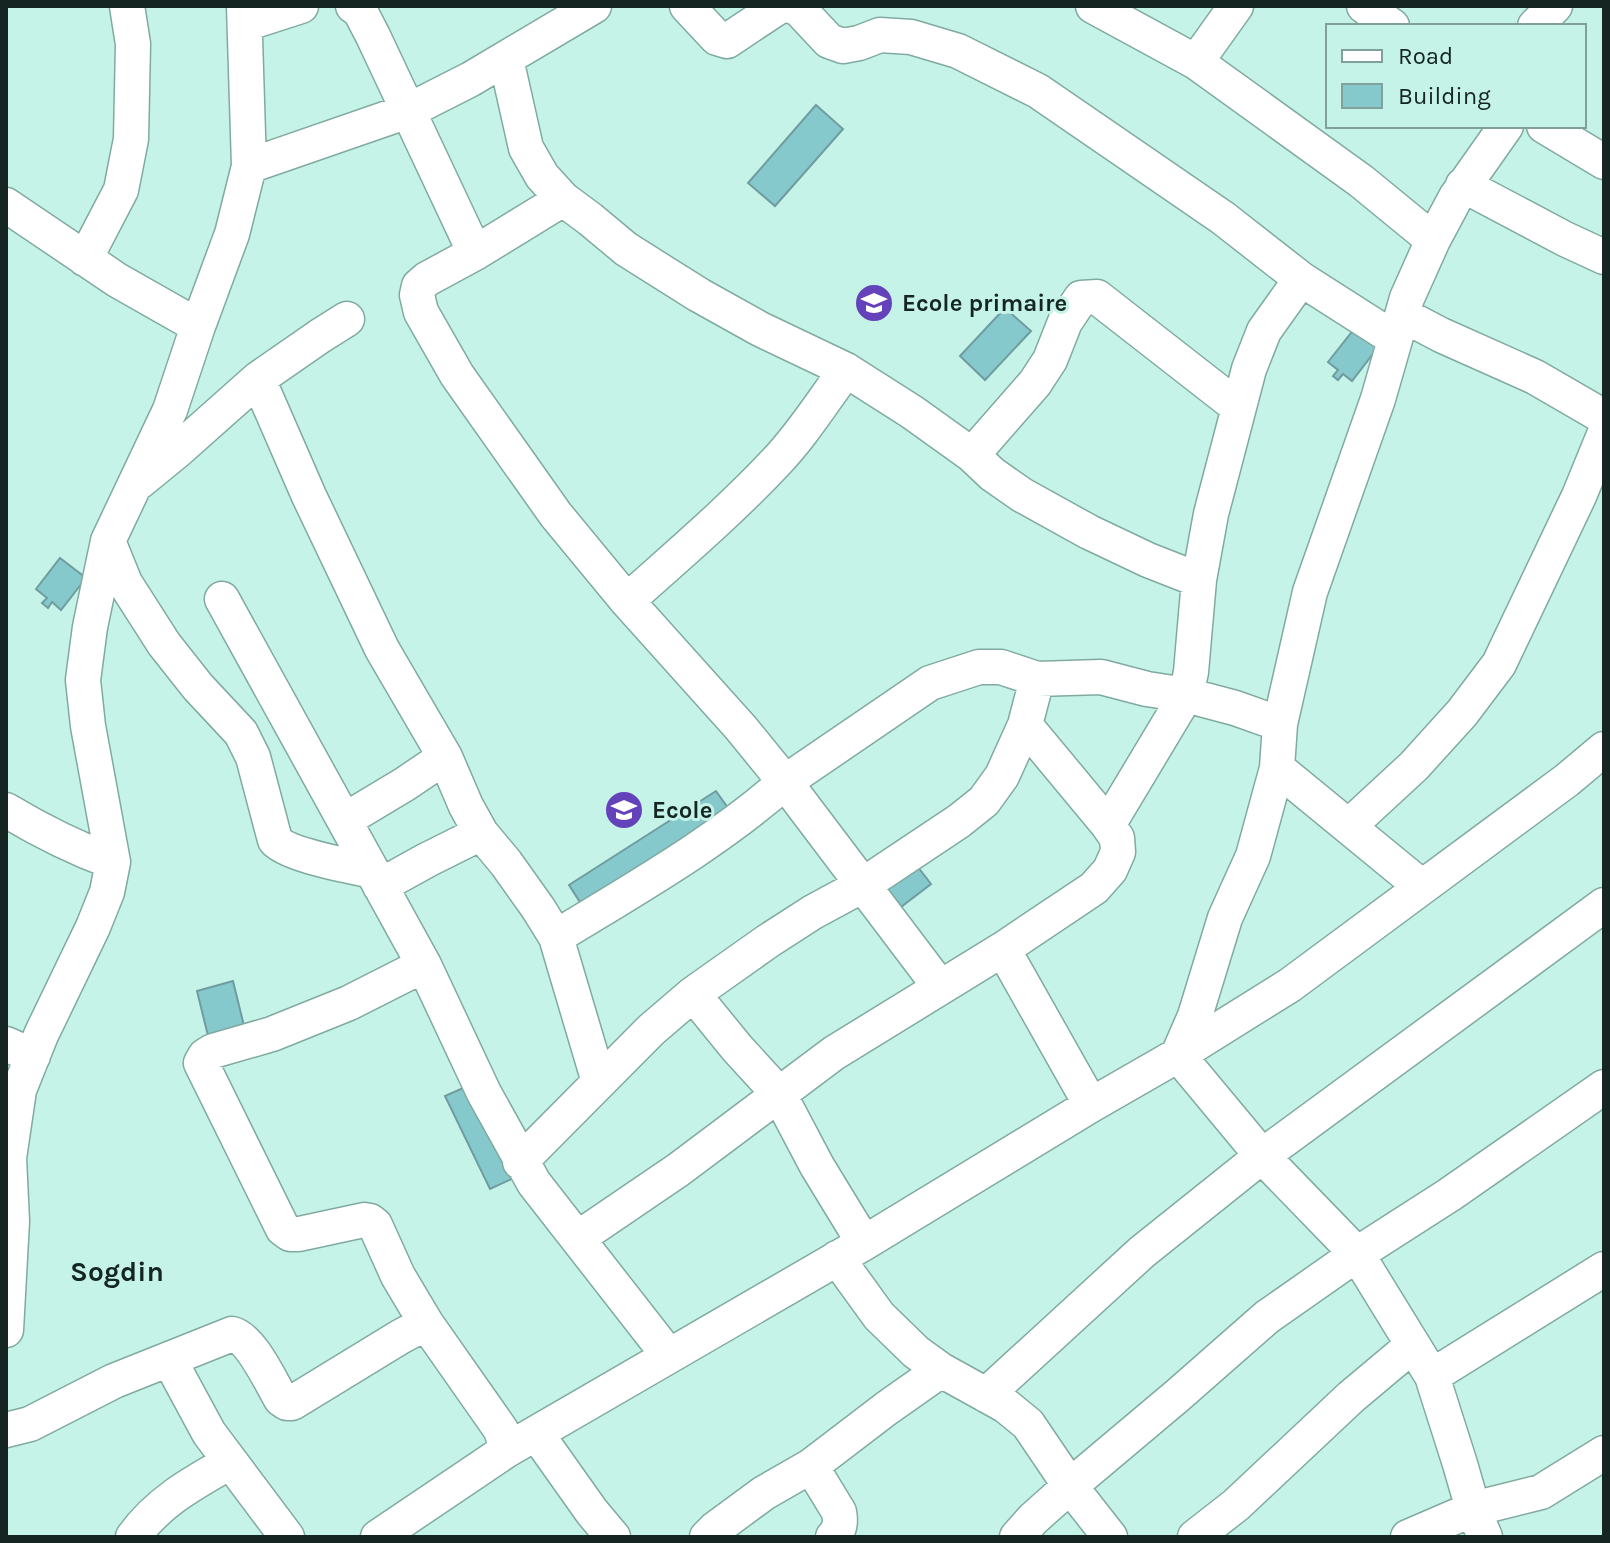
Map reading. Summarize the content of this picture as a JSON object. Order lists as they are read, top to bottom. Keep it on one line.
{"districts":["Sogdin"],"places":{"school or university":["Ecole primaire","Ecole"]},"legend":["Road","Building"]}
